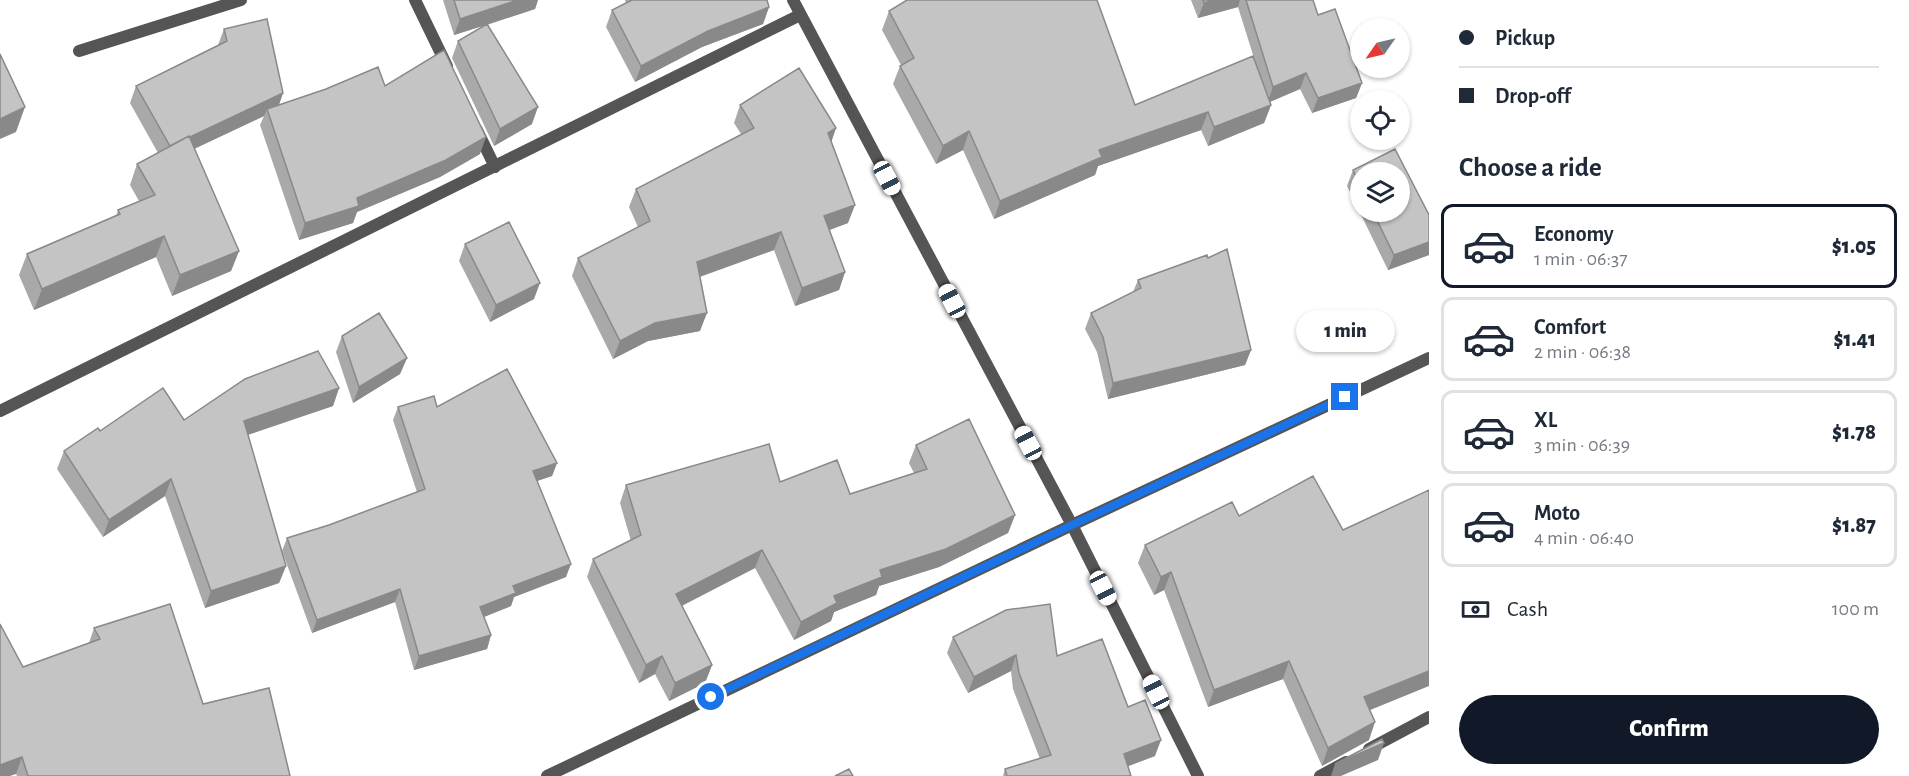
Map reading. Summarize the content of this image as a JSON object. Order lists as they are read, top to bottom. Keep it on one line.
{"north":"bottom left","page":{"banner":["Pickup","Drop-off"],"heading":"Choose a ride","list":[{"name":"Economy","note":"1 min · 06:37","value":"$1.05"},{"name":"Comfort","note":"2 min · 06:38","value":"$1.41"},{"name":"XL","note":"3 min · 06:39","value":"$1.78"},{"name":"Moto","note":"4 min · 06:40","value":"$1.87"}],"bubble":"1 min","pay":["Cash","100 m"],"buttons":"Confirm"}}
